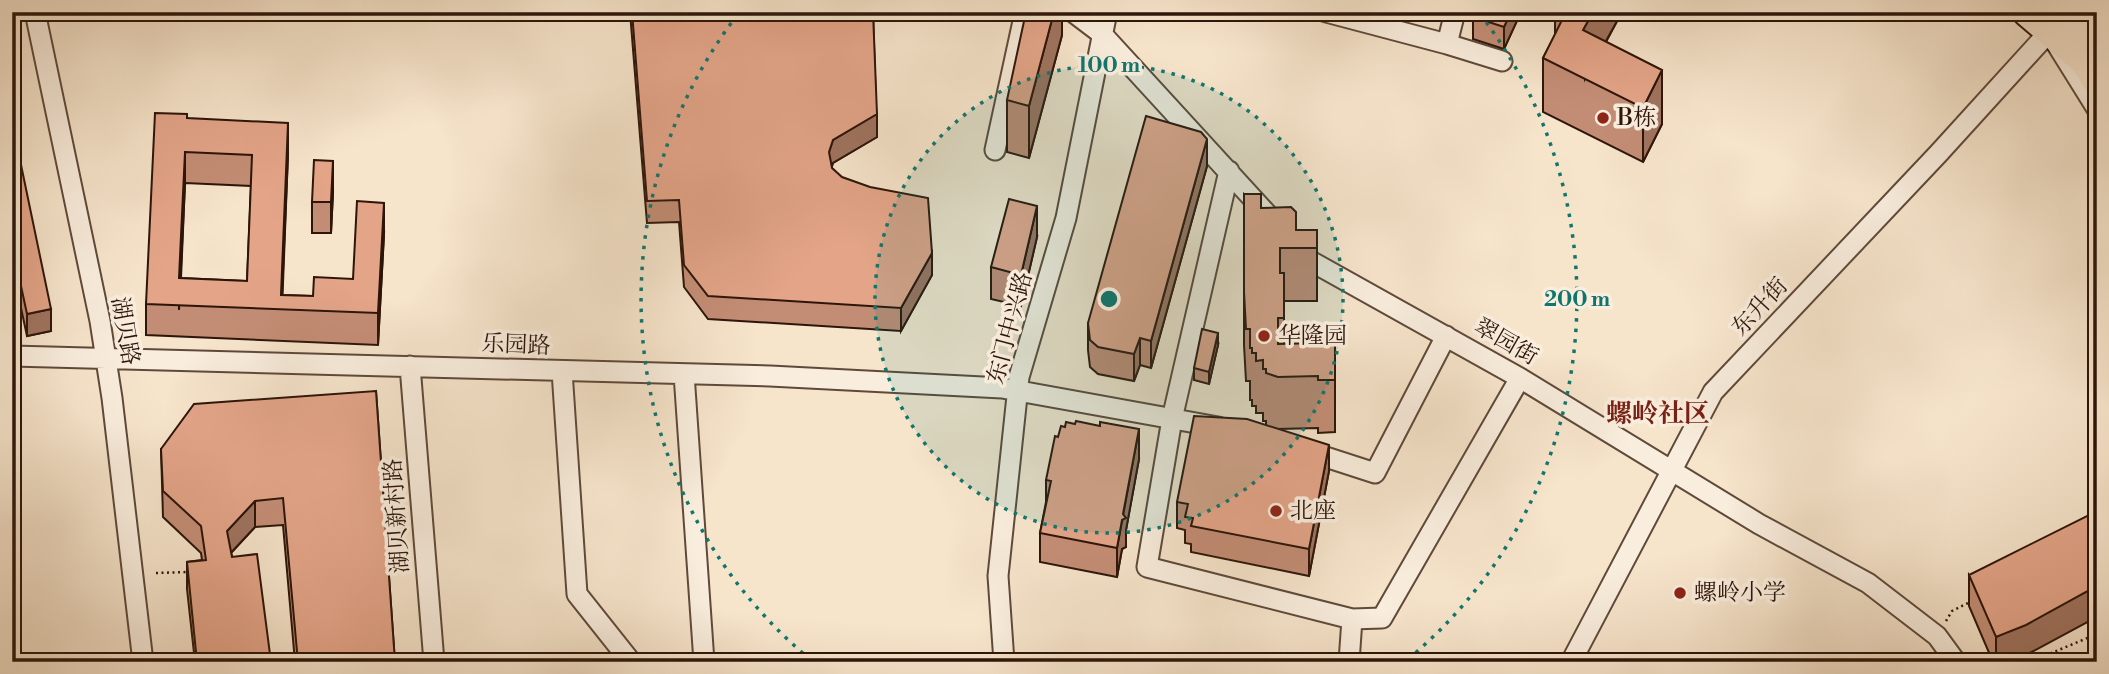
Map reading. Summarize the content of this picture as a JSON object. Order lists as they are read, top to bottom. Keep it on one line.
{"streets":{"street":["东升街","东门中兴路","湖贝路","翠园街","乐园路","湖贝新村路"]},"crossings":[["东升街","翠园街"],["东门中兴路","翠园街"],["东门中兴路","乐园路"],["湖贝路","乐园路"],["乐园路","湖贝新村路"]],"districts":["螺岭社区"],"places":["B栋","华隆园","北座","螺岭小学"],"rings":["100 m","200 m"]}
